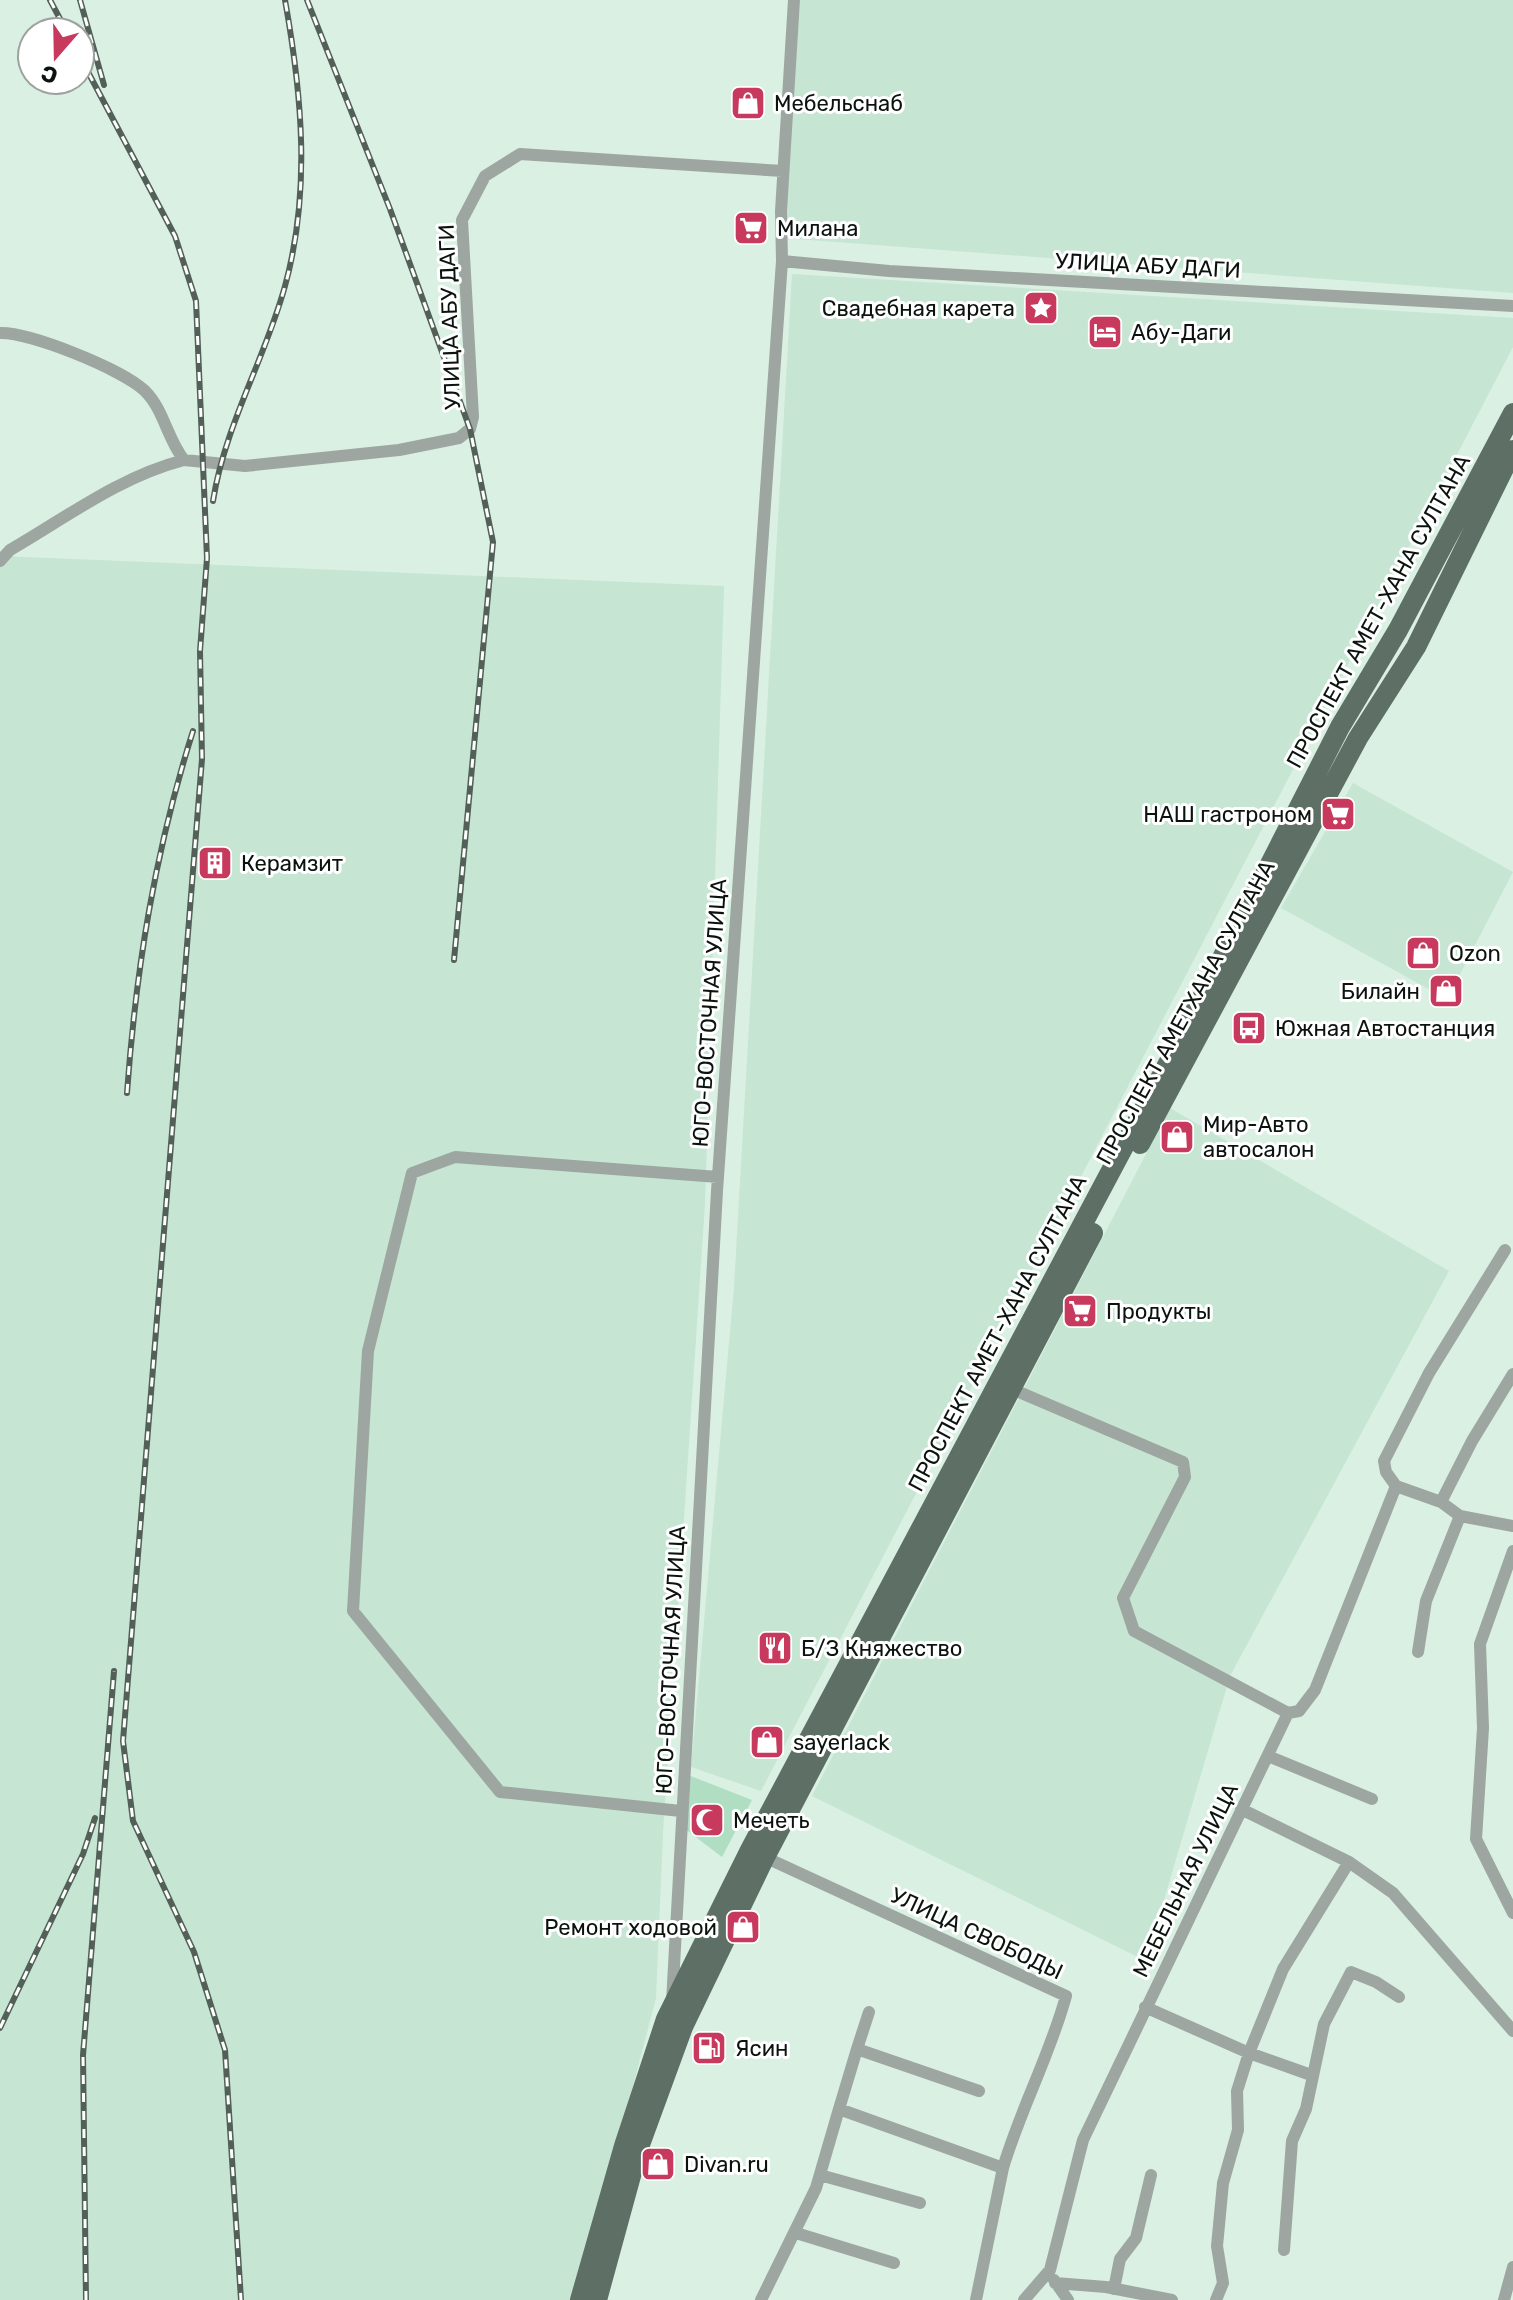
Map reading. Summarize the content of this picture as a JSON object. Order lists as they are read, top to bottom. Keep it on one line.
{"streets":{"main road":["ПРОСПЕКТ АМЕТ-ХАНА СУЛТАНА","ПРОСПЕКТ АМЕТХАНА СУЛТАНА"],"street":["УЛИЦА АБУ ДАГИ","ЮГО-ВОСТОЧНАЯ УЛИЦА","МЕБЕЛЬНАЯ УЛИЦА","УЛИЦА СВОБОДЫ"]},"crossings":[["УЛИЦА АБУ ДАГИ","ЮГО-ВОСТОЧНАЯ УЛИЦА"],["ПРОСПЕКТ АМЕТ-ХАНА СУЛТАНА","ПРОСПЕКТ АМЕТХАНА СУЛТАНА"],["ПРОСПЕКТ АМЕТ-ХАНА СУЛТАНА","ЮГО-ВОСТОЧНАЯ УЛИЦА"],["ПРОСПЕКТ АМЕТ-ХАНА СУЛТАНА","УЛИЦА СВОБОДЫ"]],"places":{"shop":["Мебельснаб","Ozon","Билайн","Мир-Авто автосалон","sayerlack","Ремонт ходовой","Divan.ru"],"supermarket":["Милана","НАШ гастроном","Продукты"],"place":["Свадебная карета"],"hotel":["Абу-Даги"],"building":["Керамзит"],"bus stop":["Южная Автостанция"],"restaurant":["Б/З Княжество"],"mosque":["Мечеть"],"fuel station":["Ясин"]},"north":"bottom"}
